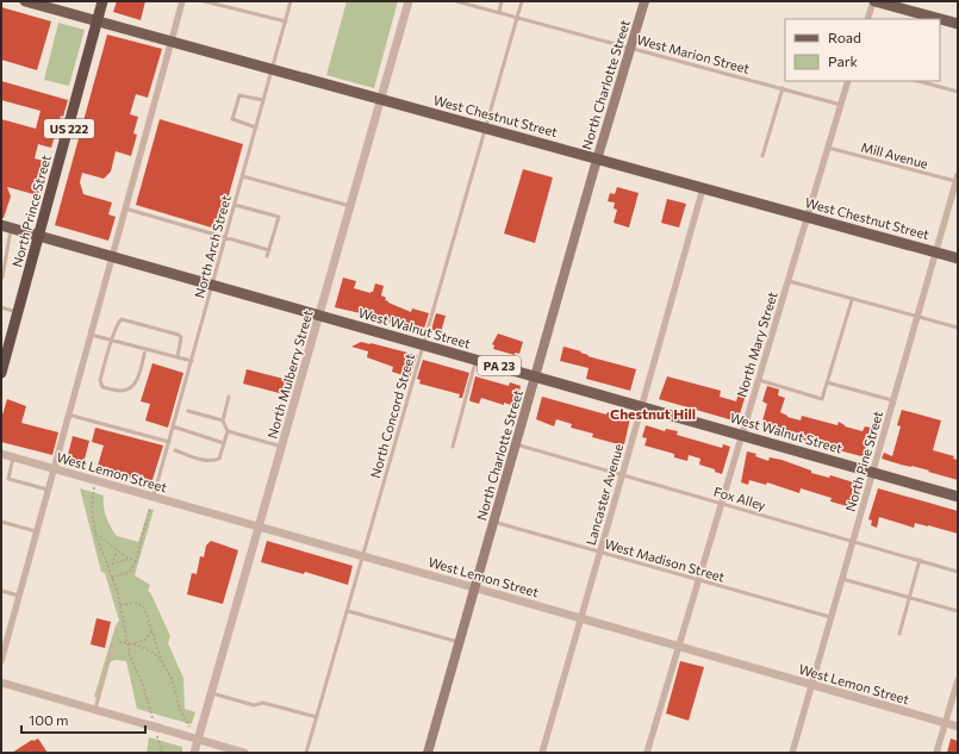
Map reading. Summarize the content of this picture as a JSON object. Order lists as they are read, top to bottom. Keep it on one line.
{"streets":{"highway":["US 222","North Prince Street"],"main road":["North Charlotte Street","West Chestnut Street","West Walnut Street","PA 23"],"street":["North Mary Street","North Mulberry Street","North Pine Street","West Lemon Street","Lancaster Avenue"],"lane":["West Marion Street","Mill Avenue","North Arch Street","North Concord Street","Fox Alley","West Madison Street"]},"crossings":[["West Marion Street","North Charlotte Street"],["West Marion Street","North Mary Street"],["West Marion Street","North Concord Street"],["North Charlotte Street","West Chestnut Street"],["North Charlotte Street","West Walnut Street"],["North Charlotte Street","West Lemon Street"],["North Charlotte Street","Fox Alley"],["North Charlotte Street","West Madison Street"],["West Chestnut Street","North Prince Street"],["West Chestnut Street","North Arch Street"],["West Chestnut Street","North Mary Street"],["West Chestnut Street","North Mulberry Street"],["West Chestnut Street","North Concord Street"],["West Chestnut Street","North Pine Street"],["West Chestnut Street","Lancaster Avenue"],["Mill Avenue","North Mary Street"],["Mill Avenue","North Pine Street"],["North Prince Street","West Walnut Street"],["North Arch Street","West Walnut Street"],["North Arch Street","West Lemon Street"],["West Walnut Street","North Mary Street"],["West Walnut Street","North Mulberry Street"],["West Walnut Street","North Concord Street"],["West Walnut Street","North Pine Street"],["West Walnut Street","Lancaster Avenue"],["North Mary Street","West Lemon Street"],["North Mary Street","Fox Alley"],["North Mary Street","West Madison Street"],["North Mulberry Street","West Lemon Street"],["North Concord Street","West Lemon Street"],["North Pine Street","West Lemon Street"],["North Pine Street","Fox Alley"],["North Pine Street","West Madison Street"],["West Lemon Street","Lancaster Avenue"],["Lancaster Avenue","Fox Alley"],["Lancaster Avenue","West Madison Street"]],"districts":["Chestnut Hill"],"legend":["Road","Park"],"scale_bar":"100 m"}
